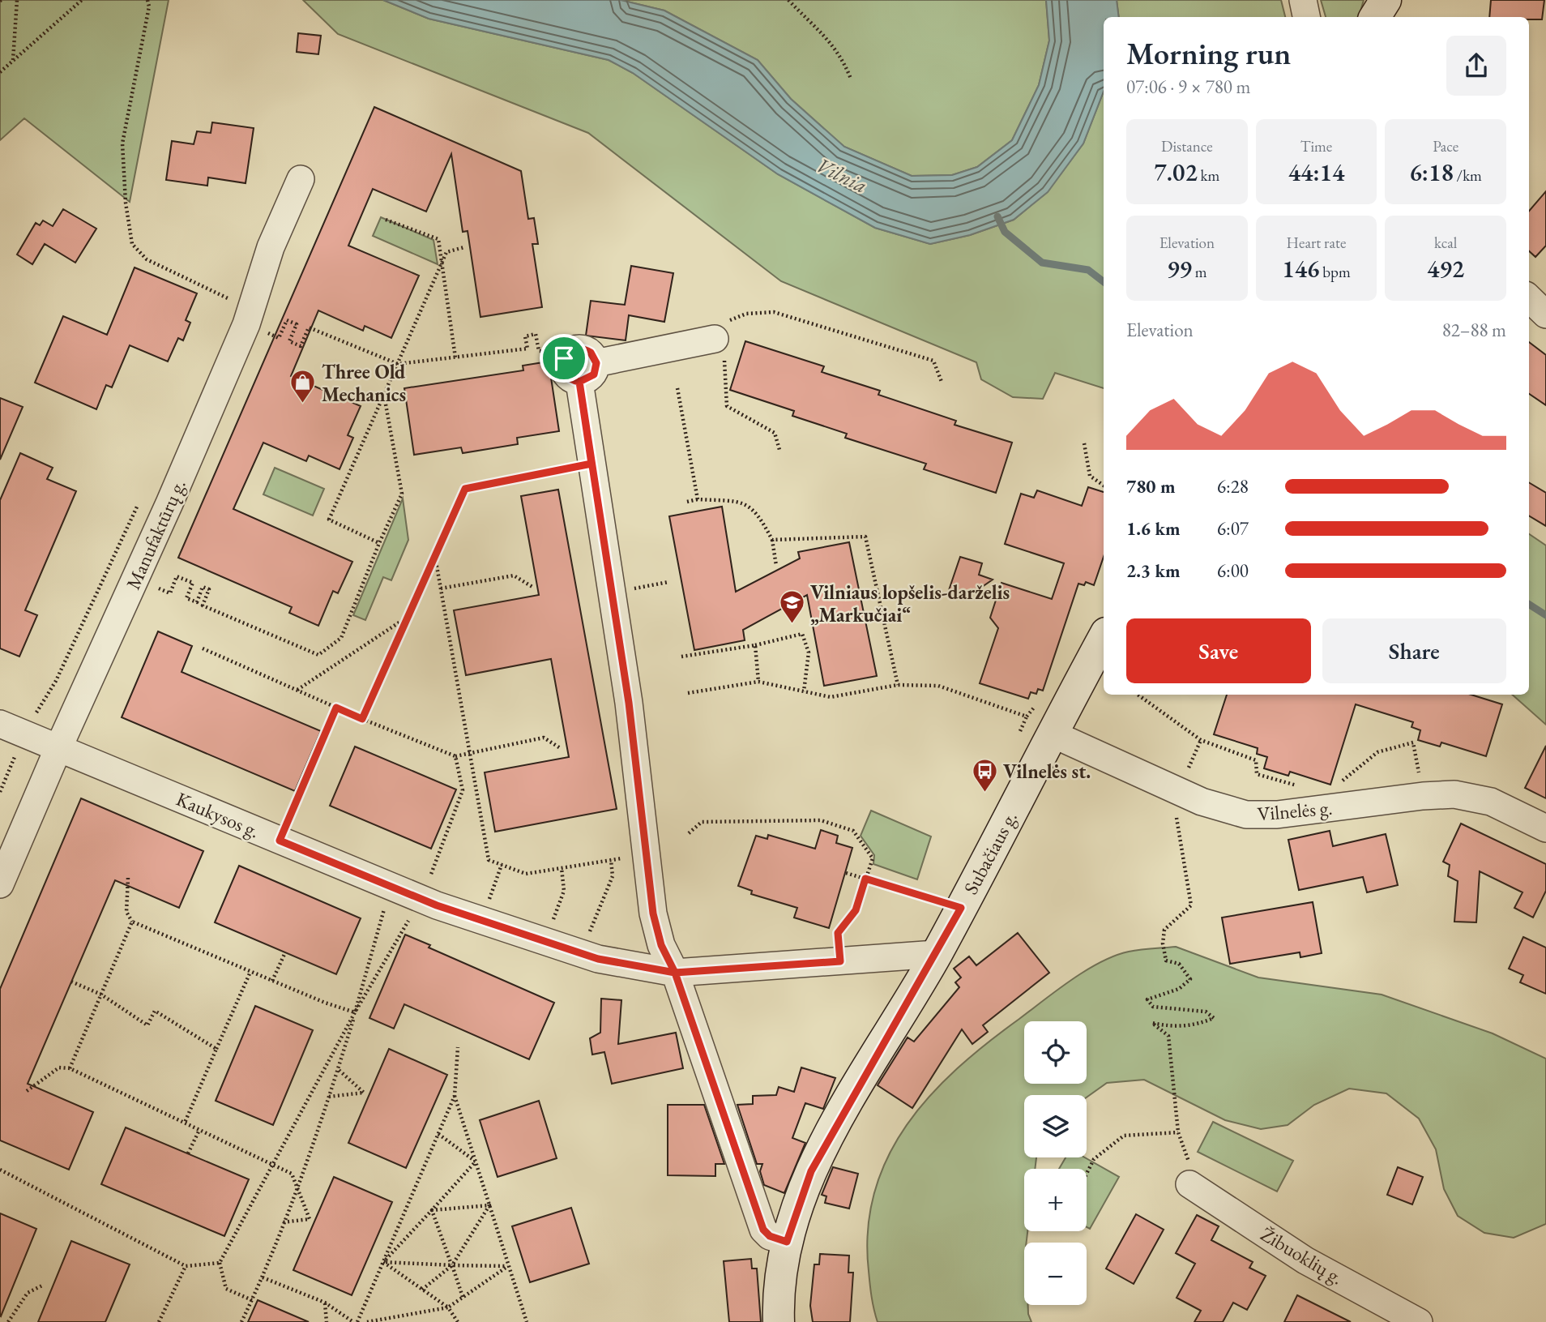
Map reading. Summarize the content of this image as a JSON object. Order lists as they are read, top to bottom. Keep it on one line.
{"streets":{"street":["Manufaktūrų g.","Vilnelės g.","Kaukysos g.","Subačiaus g.","Žibuoklių g."]},"crossings":[["Manufaktūrų g.","Kaukysos g."],["Vilnelės g.","Subačiaus g."],["Kaukysos g.","Subačiaus g."]],"water":["Vilnia"],"places":{"shop":["Three Old Mechanics"],"school or university":["Vilniaus lopšelis-darželis „Markučiai“"],"bus stop":["Vilnelės st."]},"page":{"heading":["Morning run","07:06 · 9 × 780 m"],"stats":[["Distance","7.02 km"],["Time","44:14"],["Pace","6:18 /km"],["Elevation","99 m"],["Heart rate","146 bpm"],["kcal","492"]],"chart":["Elevation","82–88 m"],"list":[{"name":"780 m","note":"6:28"},{"name":"1.6 km","note":"6:07"},{"name":"2.3 km","note":"6:00"}],"buttons":["Save","Share"],"map_buttons":["+","−"]}}
